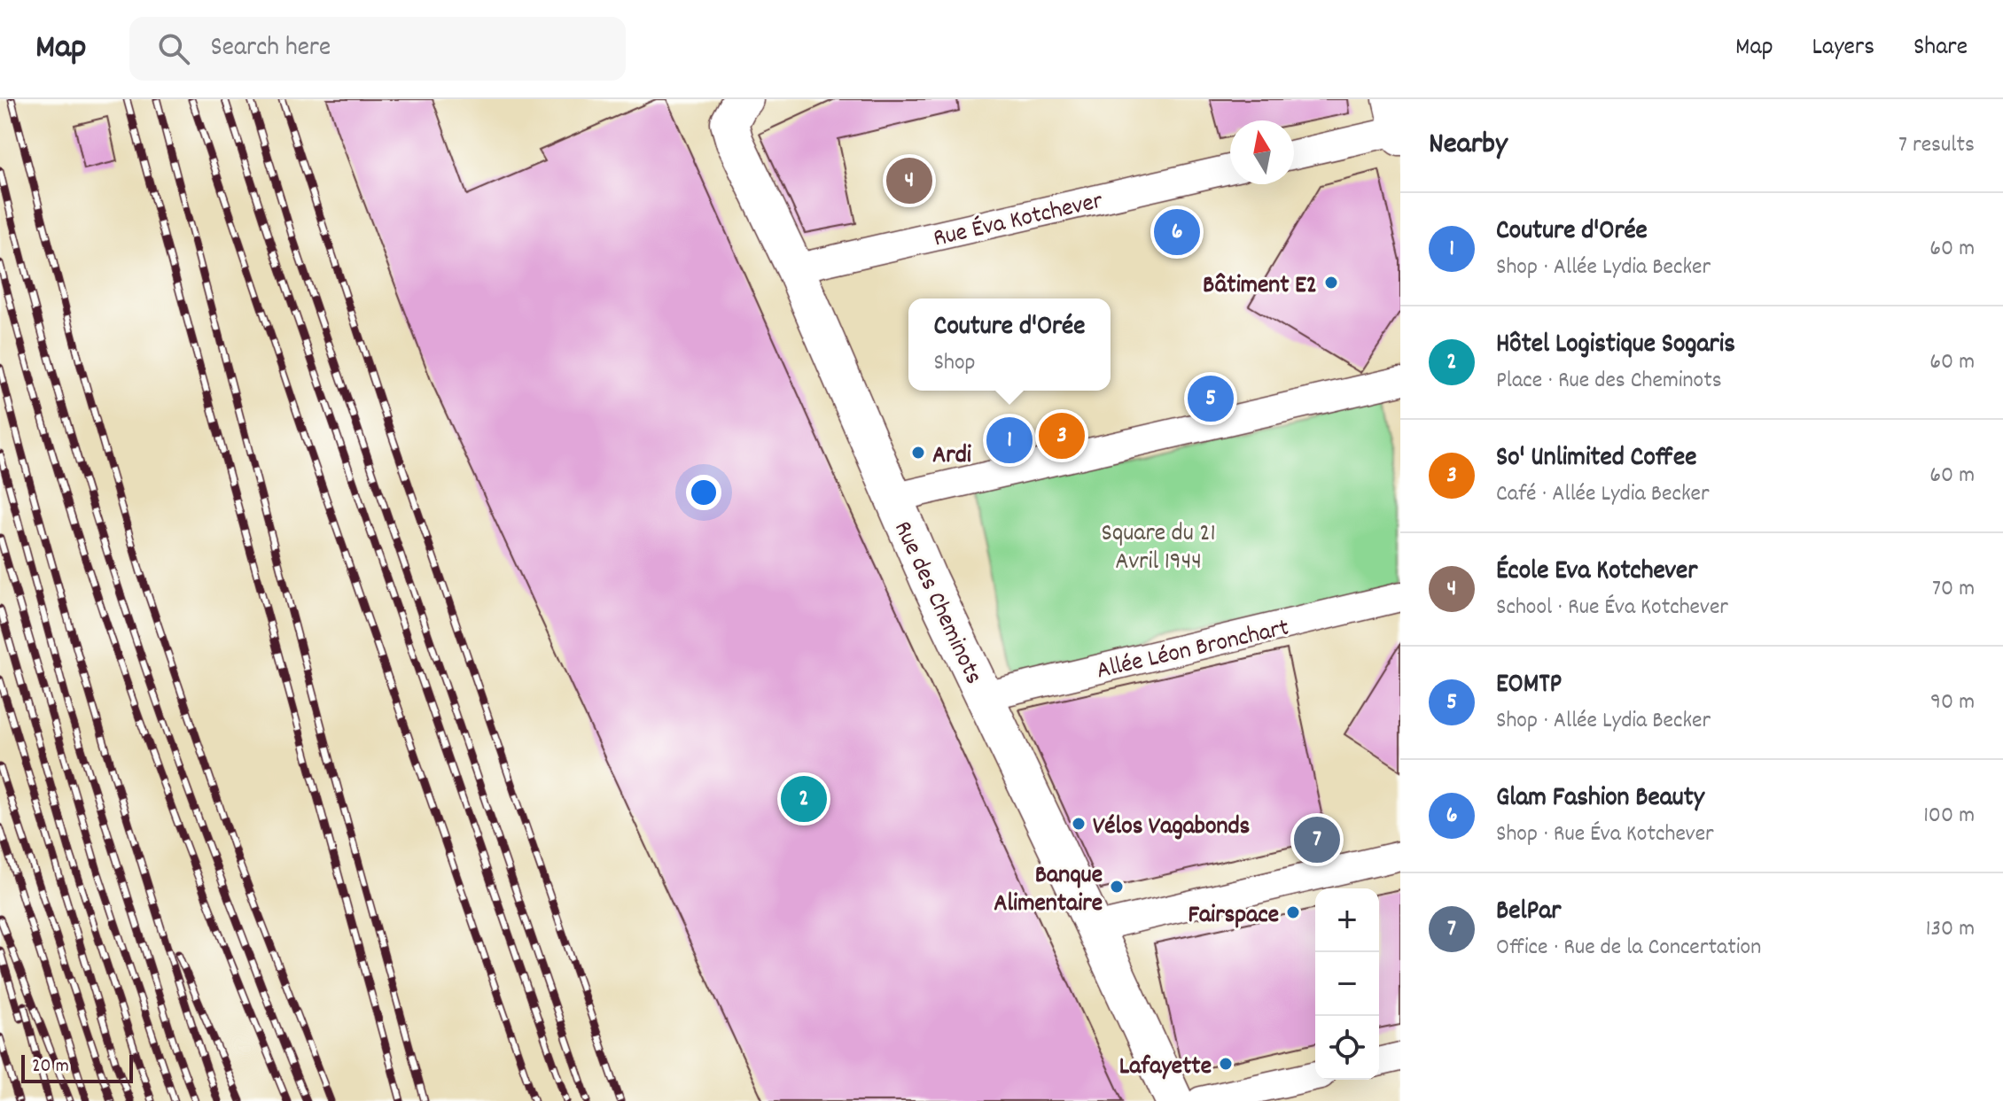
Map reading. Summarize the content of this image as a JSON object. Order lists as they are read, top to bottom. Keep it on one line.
{"streets":{"street":["Rue Éva Kotchever","Rue des Cheminots","Allée Léon Bronchart"]},"crossings":[["Rue Éva Kotchever","Rue des Cheminots"],["Rue des Cheminots","Allée Léon Bronchart"]],"parks":["Square du 21 Avril 1944"],"places":["Bâtiment E2","Ardi","Vélos Vagabonds","Banque Alimentaire","Fairspace","Lafayette"],"scale_bar":"20 m","north":"top","page":{"header":"Map","search":"Search here","nav":["Map","Layers","Share"],"heading":["Nearby","7 results"],"pins":["4","6","5","3","1","2","7"],"list":[{"mark":"1","name":"Couture d'Orée","note":"Shop · Allée Lydia Becker","value":"60 m"},{"mark":"2","name":"Hôtel Logistique Sogaris","note":"Place · Rue des Cheminots","value":"60 m"},{"mark":"3","name":"So' Unlimited Coffee","note":"Café · Allée Lydia Becker","value":"60 m"},{"mark":"4","name":"École Eva Kotchever","note":"School · Rue Éva Kotchever","value":"70 m"},{"mark":"5","name":"EOMTP","note":"Shop · Allée Lydia Becker","value":"90 m"},{"mark":"6","name":"Glam Fashion Beauty","note":"Shop · Rue Éva Kotchever","value":"100 m"},{"mark":"7","name":"BelPar","note":"Office · Rue de la Concertation","value":"130 m"}],"popup":["Couture d'Orée","Shop"],"map_buttons":["+","−"],"scale":"20 m"}}
